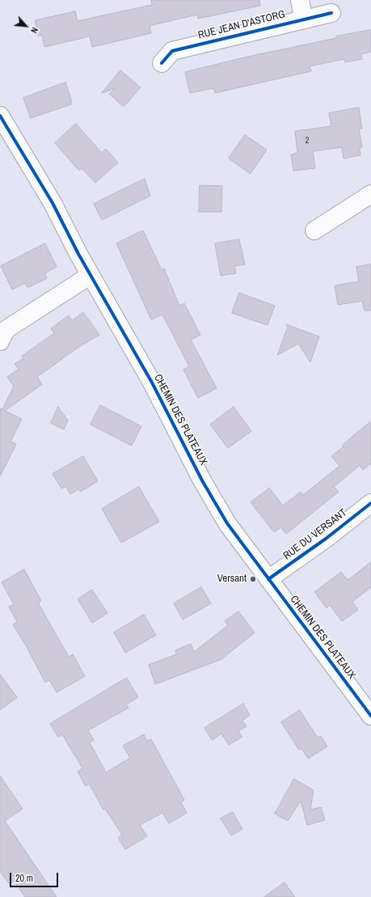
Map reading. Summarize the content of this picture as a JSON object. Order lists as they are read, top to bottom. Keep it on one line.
{"streets":{"street":["RUE JEAN D'ASTORG","CHEMIN DES PLATEAUX","RUE DU VERSANT"]},"crossings":[["CHEMIN DES PLATEAUX","RUE DU VERSANT"]],"places":["Versant"],"house_numbers":["2"],"scale_bar":"20 m","north":"bottom right"}
